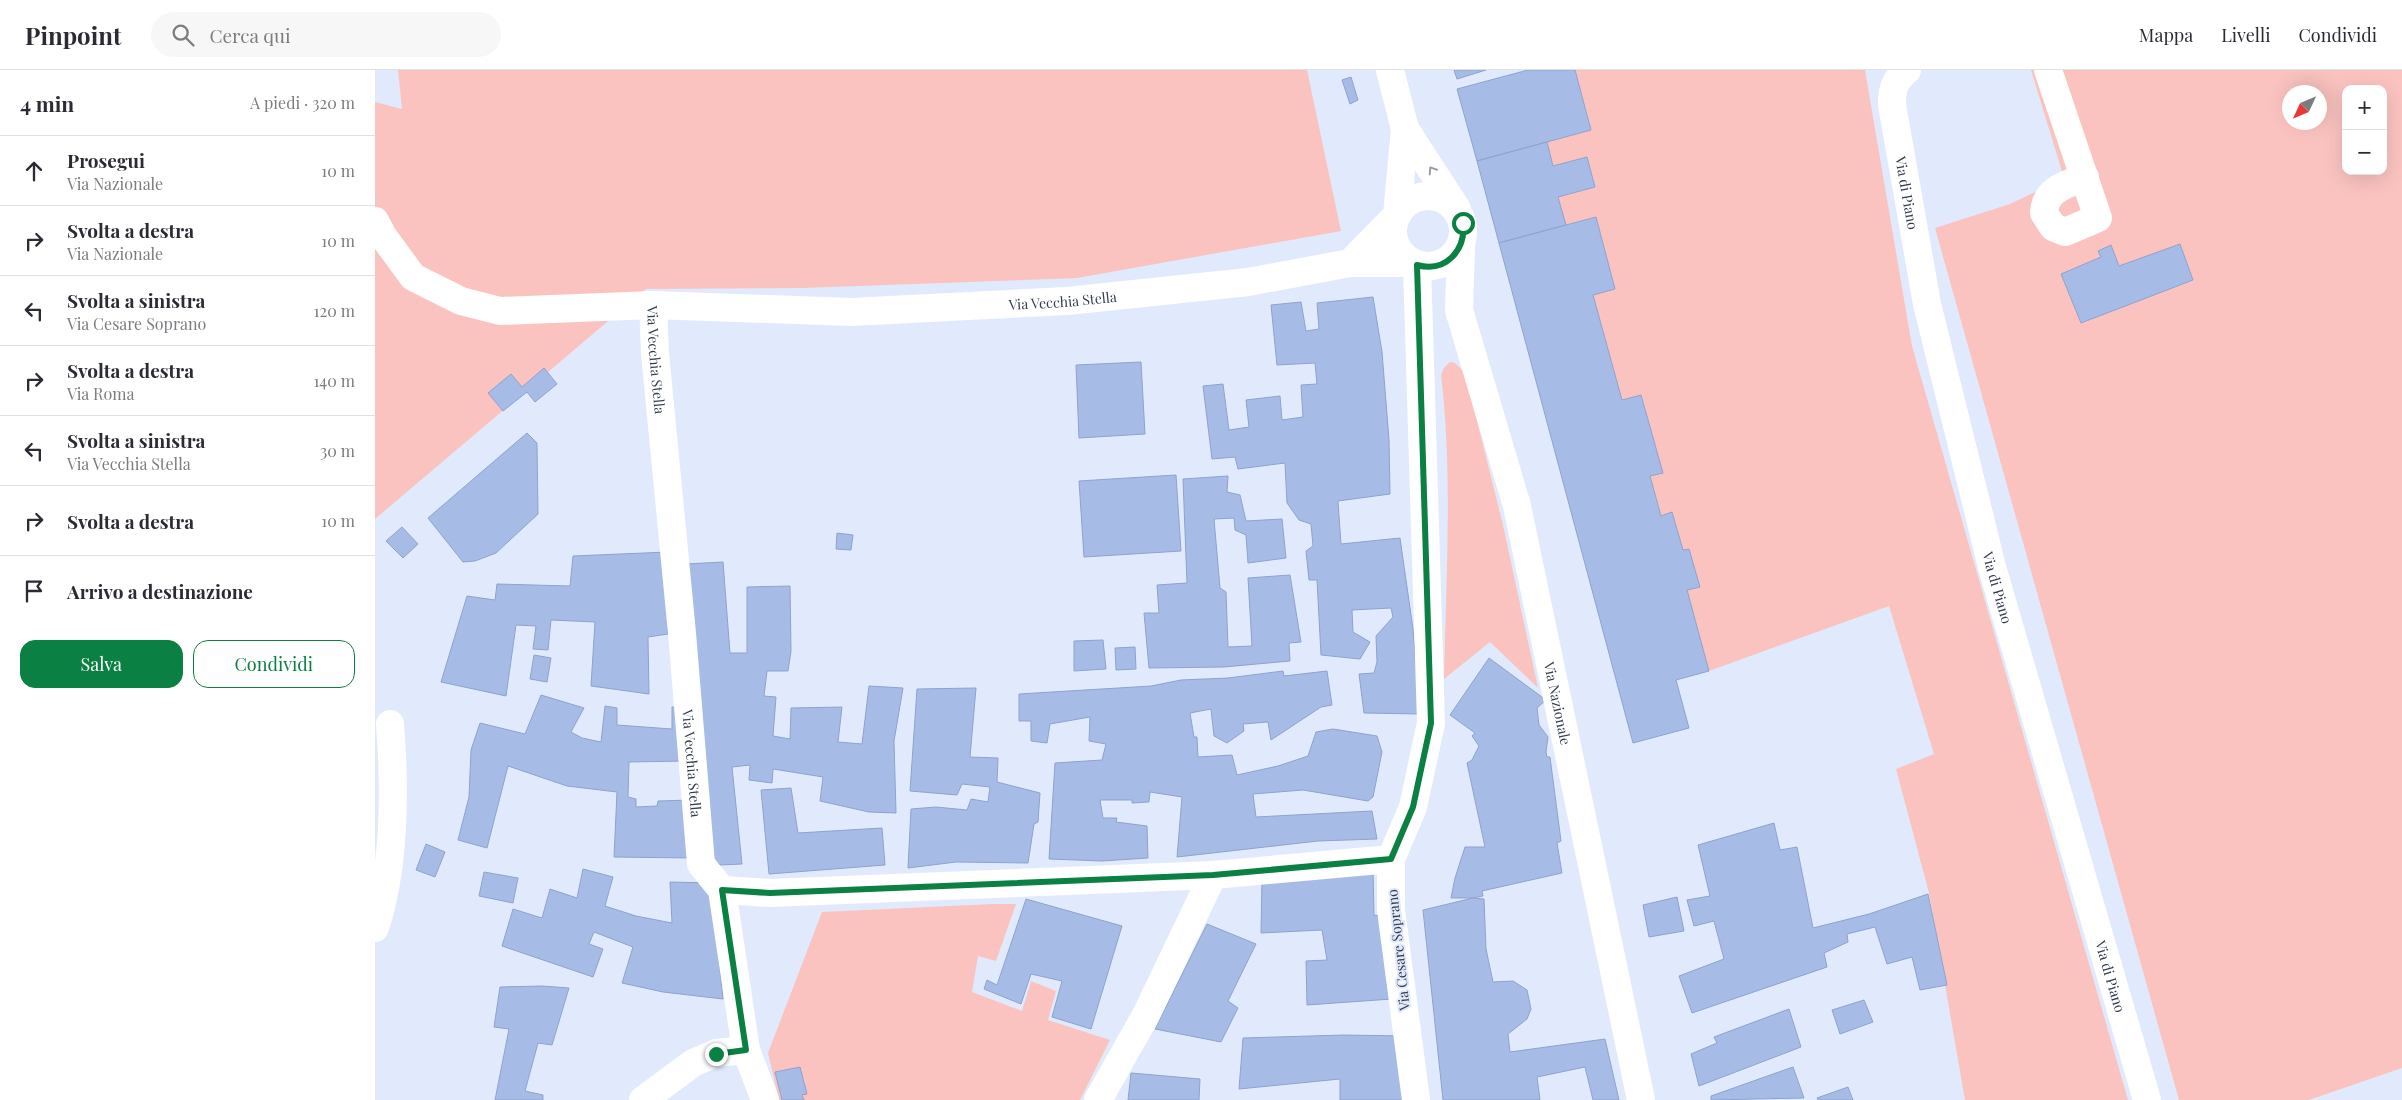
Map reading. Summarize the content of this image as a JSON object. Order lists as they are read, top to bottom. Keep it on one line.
{"streets":{"street":["Via di Piano","Via Vecchia Stella","Via Nazionale","Via Cesare Soprano"]},"crossings":[["Via Vecchia Stella","Via Nazionale"],["Via Vecchia Stella","Via Cesare Soprano"],["Via Nazionale","Via Cesare Soprano"]],"north":"bottom left","page":{"header":"Pinpoint","search":"Cerca qui","nav":["Mappa","Livelli","Condividi"],"heading":["4 min","A piedi · 320 m"],"map_buttons":["+","−"],"list":[["Prosegui","Via Nazionale","10 m"],["Svolta a destra","Via Nazionale","10 m"],["Svolta a sinistra","Via Cesare Soprano","120 m"],["Svolta a destra","Via Roma","140 m"],["Svolta a sinistra","Via Vecchia Stella","30 m"],["Svolta a destra","10 m"],"Arrivo a destinazione"],"buttons":["Salva","Condividi"]}}
